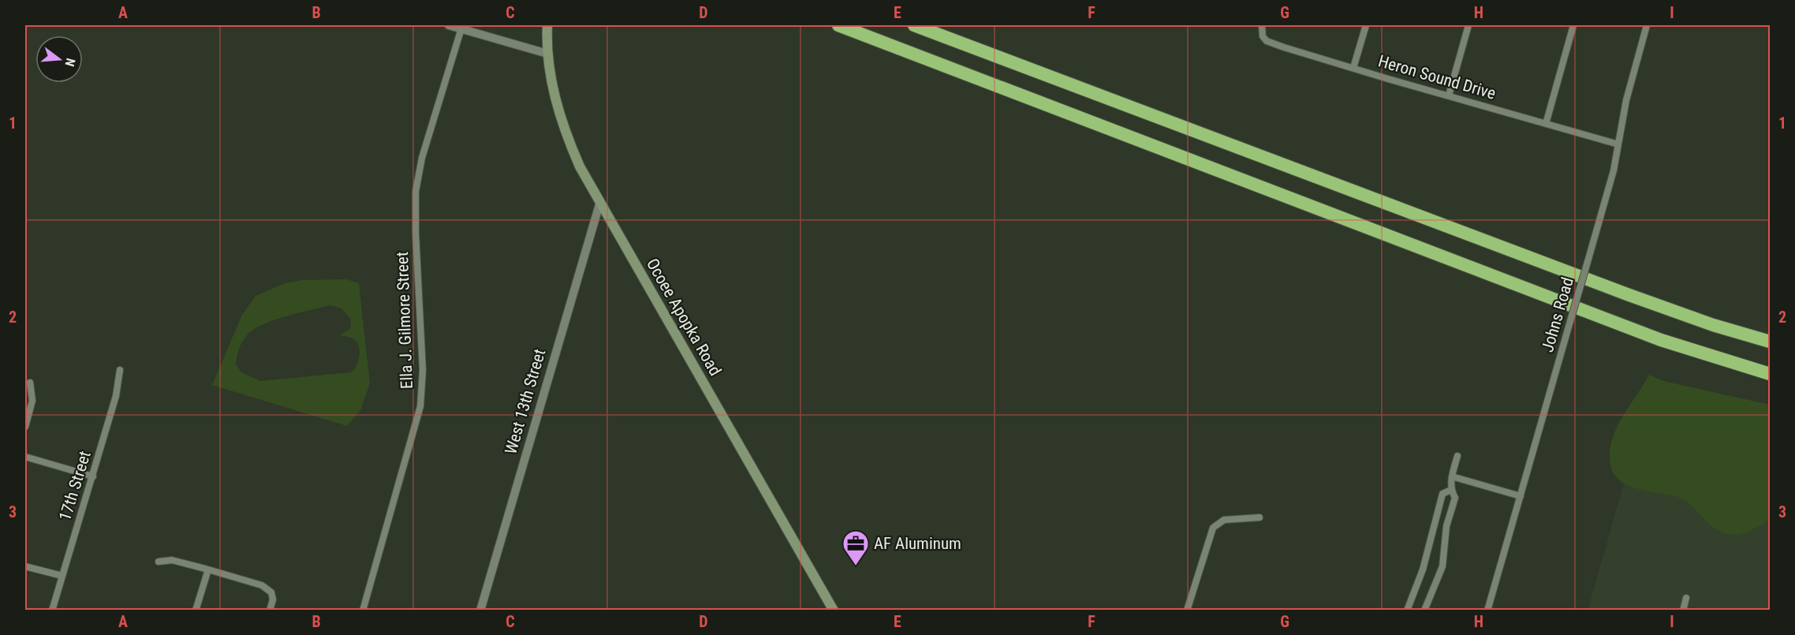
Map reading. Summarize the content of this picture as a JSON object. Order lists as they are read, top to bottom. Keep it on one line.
{"streets":{"main road":["Ocoee Apopka Road"],"street":["Heron Sound Drive","Johns Road","Ella J. Gilmore Street","West 13th Street","17th Street"]},"crossings":[["Heron Sound Drive","Johns Road"],["Ocoee Apopka Road","West 13th Street"]],"places":{"office":["AF Aluminum"]},"north":"right","grid":{"columns":["A","B","C","D","E","F","G","H","I"],"rows":["1","2","3"]}}
